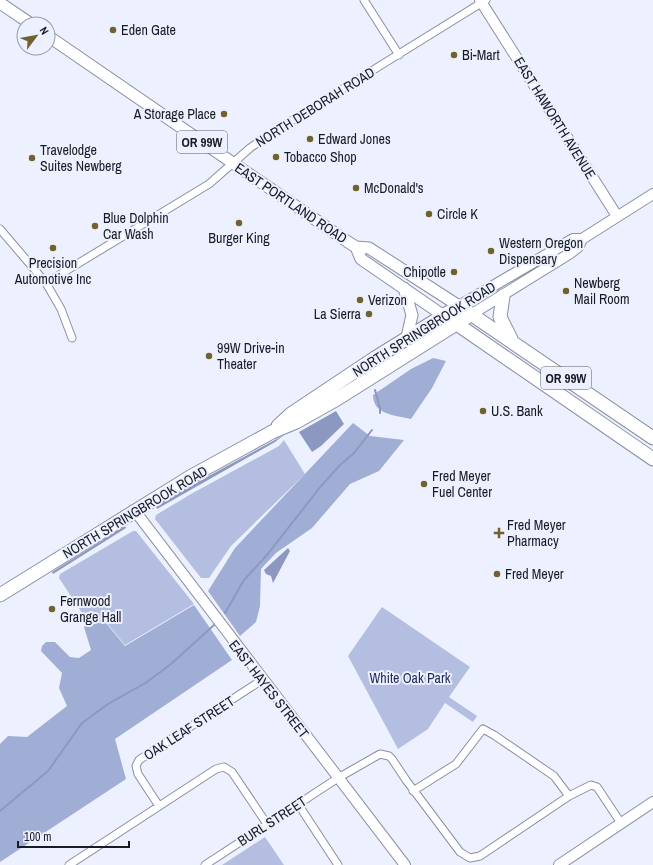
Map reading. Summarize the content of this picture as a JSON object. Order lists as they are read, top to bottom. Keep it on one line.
{"streets":{"highway":["OR 99W","EAST PORTLAND ROAD","NORTH SPRINGBROOK ROAD"],"street":["NORTH DEBORAH ROAD","EAST HAWORTH AVENUE","EAST HAYES STREET","OAK LEAF STREET","BURL STREET"]},"crossings":[["NORTH DEBORAH ROAD","EAST HAWORTH AVENUE"],["NORTH DEBORAH ROAD","EAST PORTLAND ROAD"],["EAST HAWORTH AVENUE","NORTH SPRINGBROOK ROAD"],["EAST PORTLAND ROAD","NORTH SPRINGBROOK ROAD"],["NORTH SPRINGBROOK ROAD","EAST HAYES STREET"],["EAST HAYES STREET","OAK LEAF STREET"],["EAST HAYES STREET","BURL STREET"]],"parks":["White Oak Park"],"places":{"other":["Eden Gate","Bi-Mart","A Storage Place","Edward Jones","Tobacco Shop","Travelodge Suites Newberg","McDonald's","Circle K","Burger King","Blue Dolphin Car Wash","Precision Automotive Inc","Western Oregon Dispensary","Chipotle","Newberg Mail Room","Verizon","La Sierra","99W Drive-in Theater","U.S. Bank","Fred Meyer Fuel Center","Fred Meyer","Fernwood Grange Hall"],"health":["Fred Meyer Pharmacy"]},"scale_bar":"100 m","north":"top right"}
